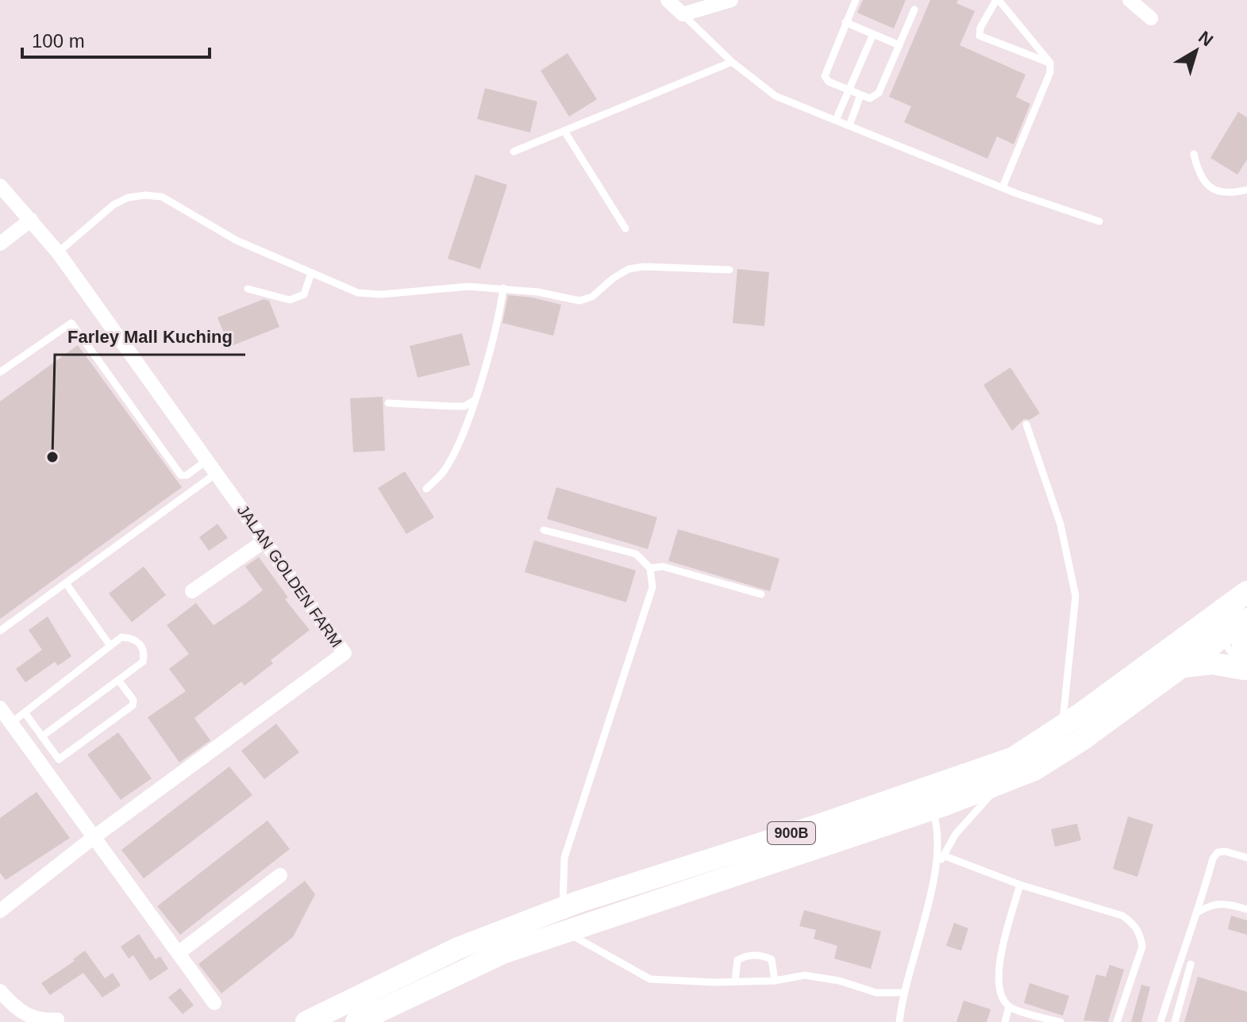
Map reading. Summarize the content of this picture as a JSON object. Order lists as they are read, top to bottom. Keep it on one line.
{"streets":{"highway":["900B"],"street":["JALAN GOLDEN FARM"]},"places":["Farley Mall Kuching"],"scale_bar":"100 m","north":"top right"}
